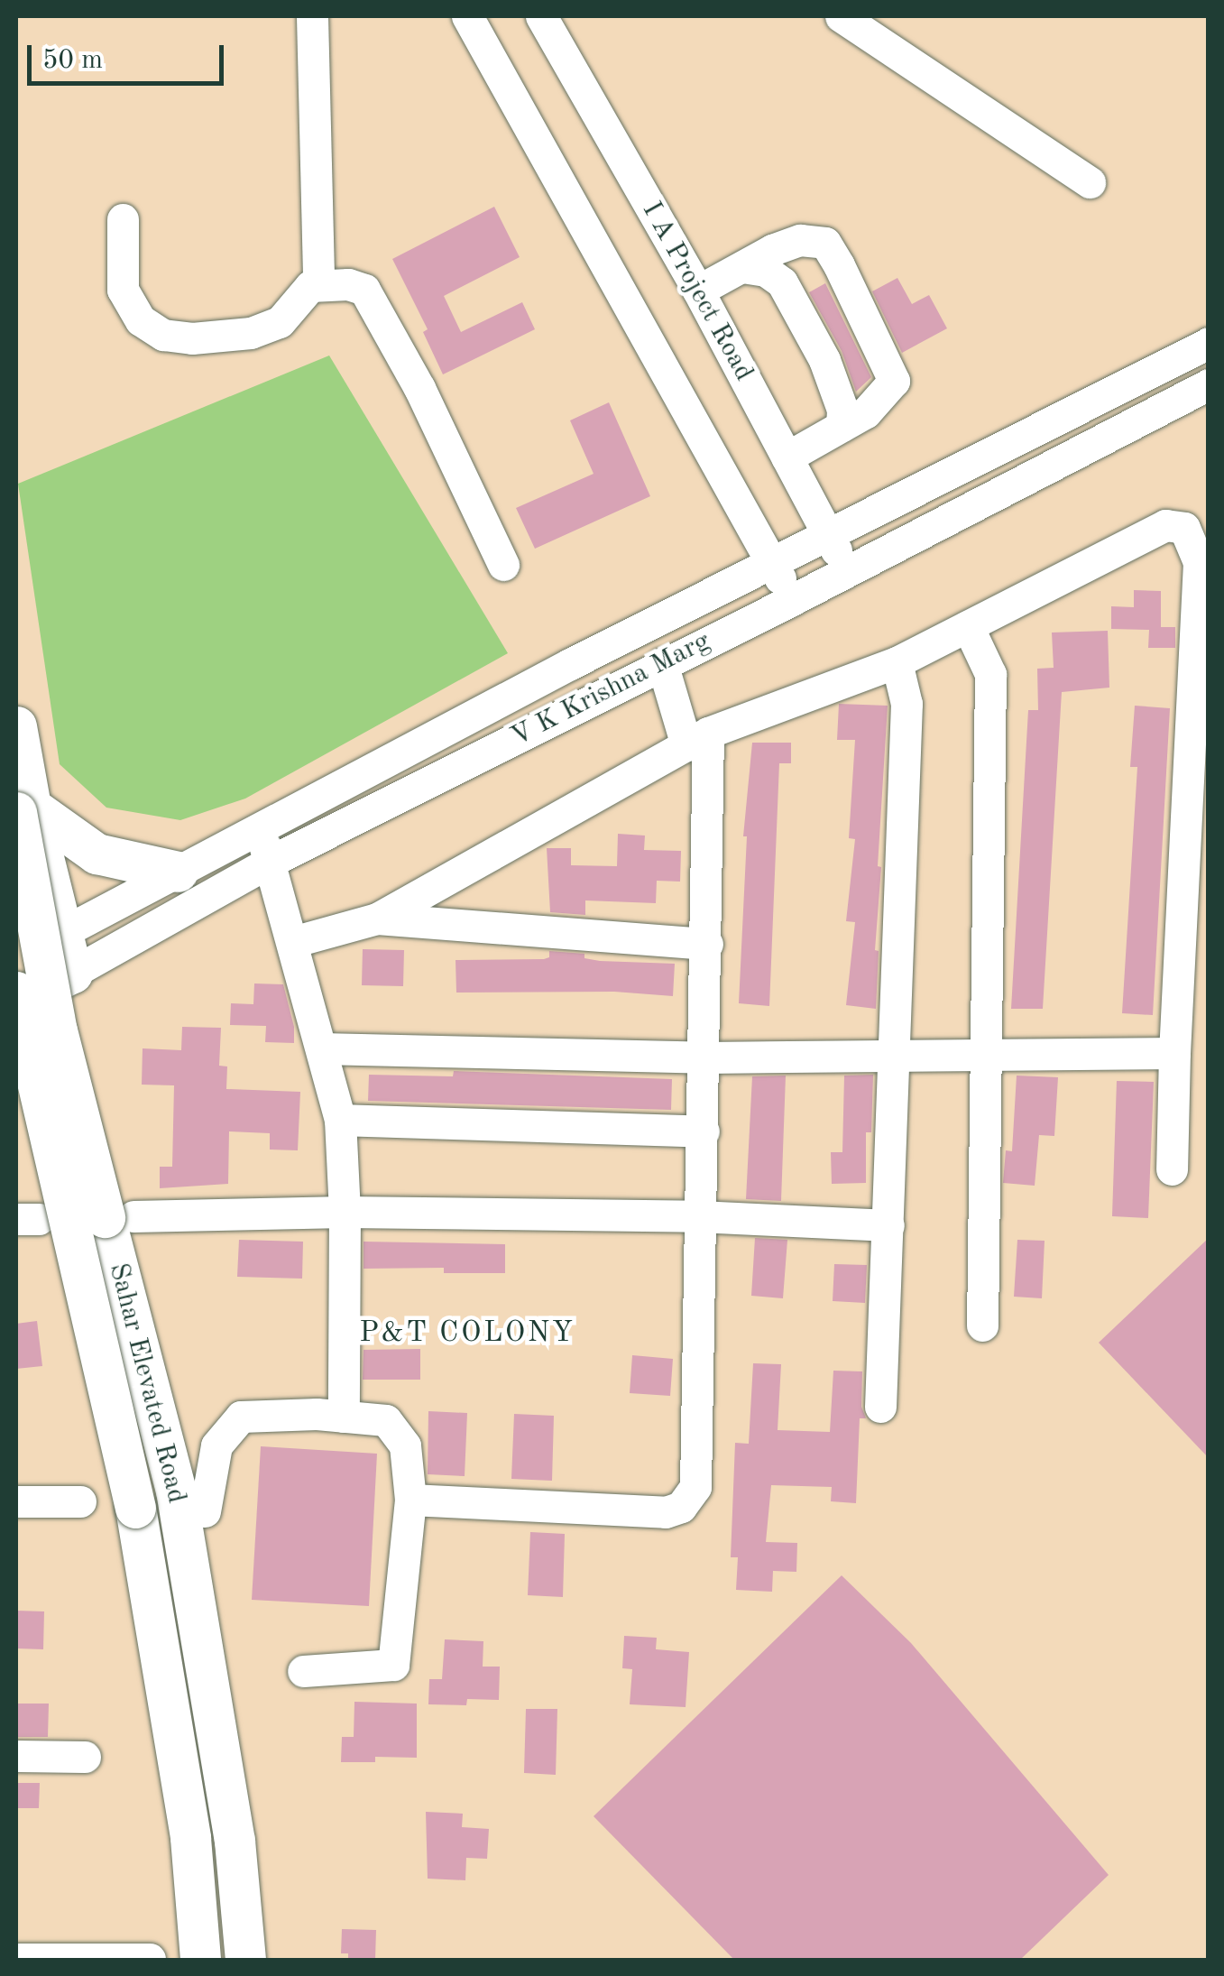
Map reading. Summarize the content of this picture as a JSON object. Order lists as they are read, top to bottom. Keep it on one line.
{"streets":{"main road":["V K Krishna Marg","Sahar Elevated Road"],"street":["I A Project Road"]},"crossings":[["I A Project Road","V K Krishna Marg"]],"districts":["P&T COLONY"],"scale_bar":"50 m"}
